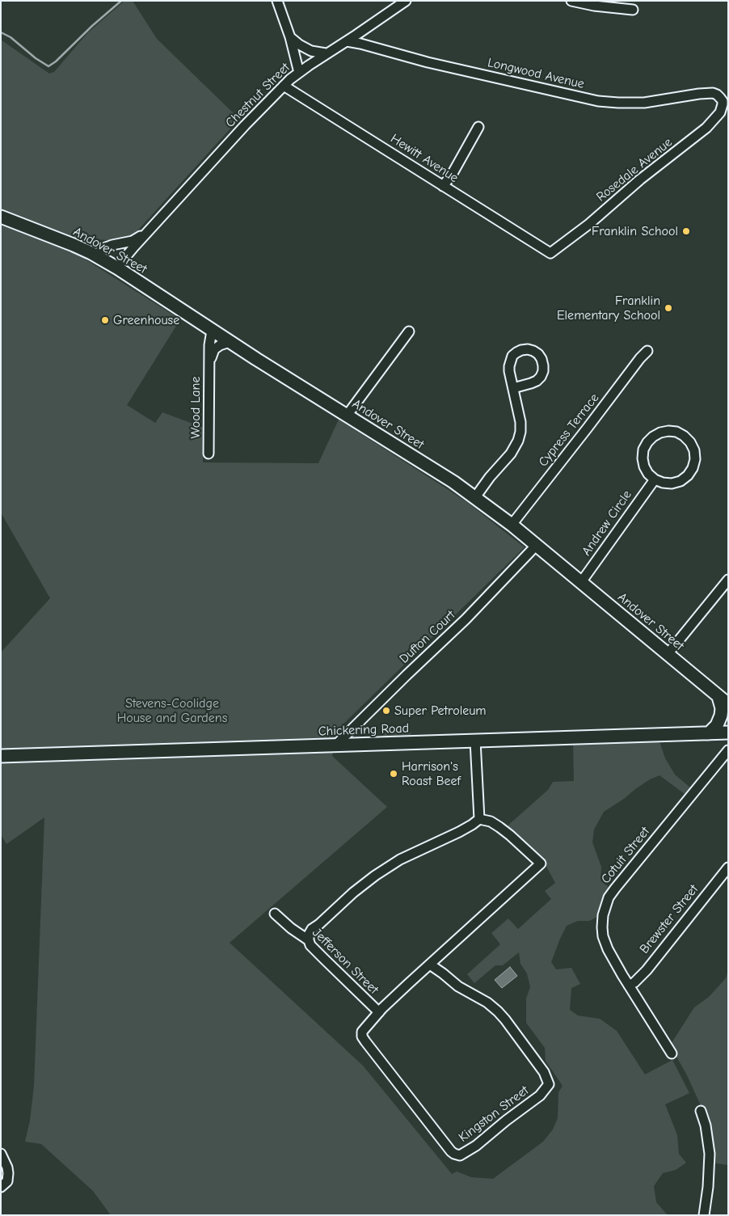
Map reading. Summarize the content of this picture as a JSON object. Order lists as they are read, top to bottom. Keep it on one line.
{"streets":{"main road":["Andover Street","Chickering Road"],"street":["Longwood Avenue","Chestnut Street","Hewitt Avenue","Rosedale Avenue","Wood Lane","Cypress Terrace","Andrew Circle","Dufton Court","Cotuit Street","Brewster Street","Jefferson Street","Kingston Street"]},"crossings":[["Longwood Avenue","Chestnut Street"],["Longwood Avenue","Rosedale Avenue"],["Chestnut Street","Hewitt Avenue"],["Chestnut Street","Andover Street"],["Hewitt Avenue","Rosedale Avenue"],["Andover Street","Wood Lane"],["Andover Street","Cypress Terrace"],["Andover Street","Andrew Circle"],["Andover Street","Dufton Court"],["Dufton Court","Chickering Road"],["Cotuit Street","Brewster Street"],["Jefferson Street","Kingston Street"]],"parks":["Stevens-Coolidge House and Gardens"],"places":["Franklin School","Franklin Elementary School","Greenhouse","Super Petroleum","Harrison's Roast Beef"]}
